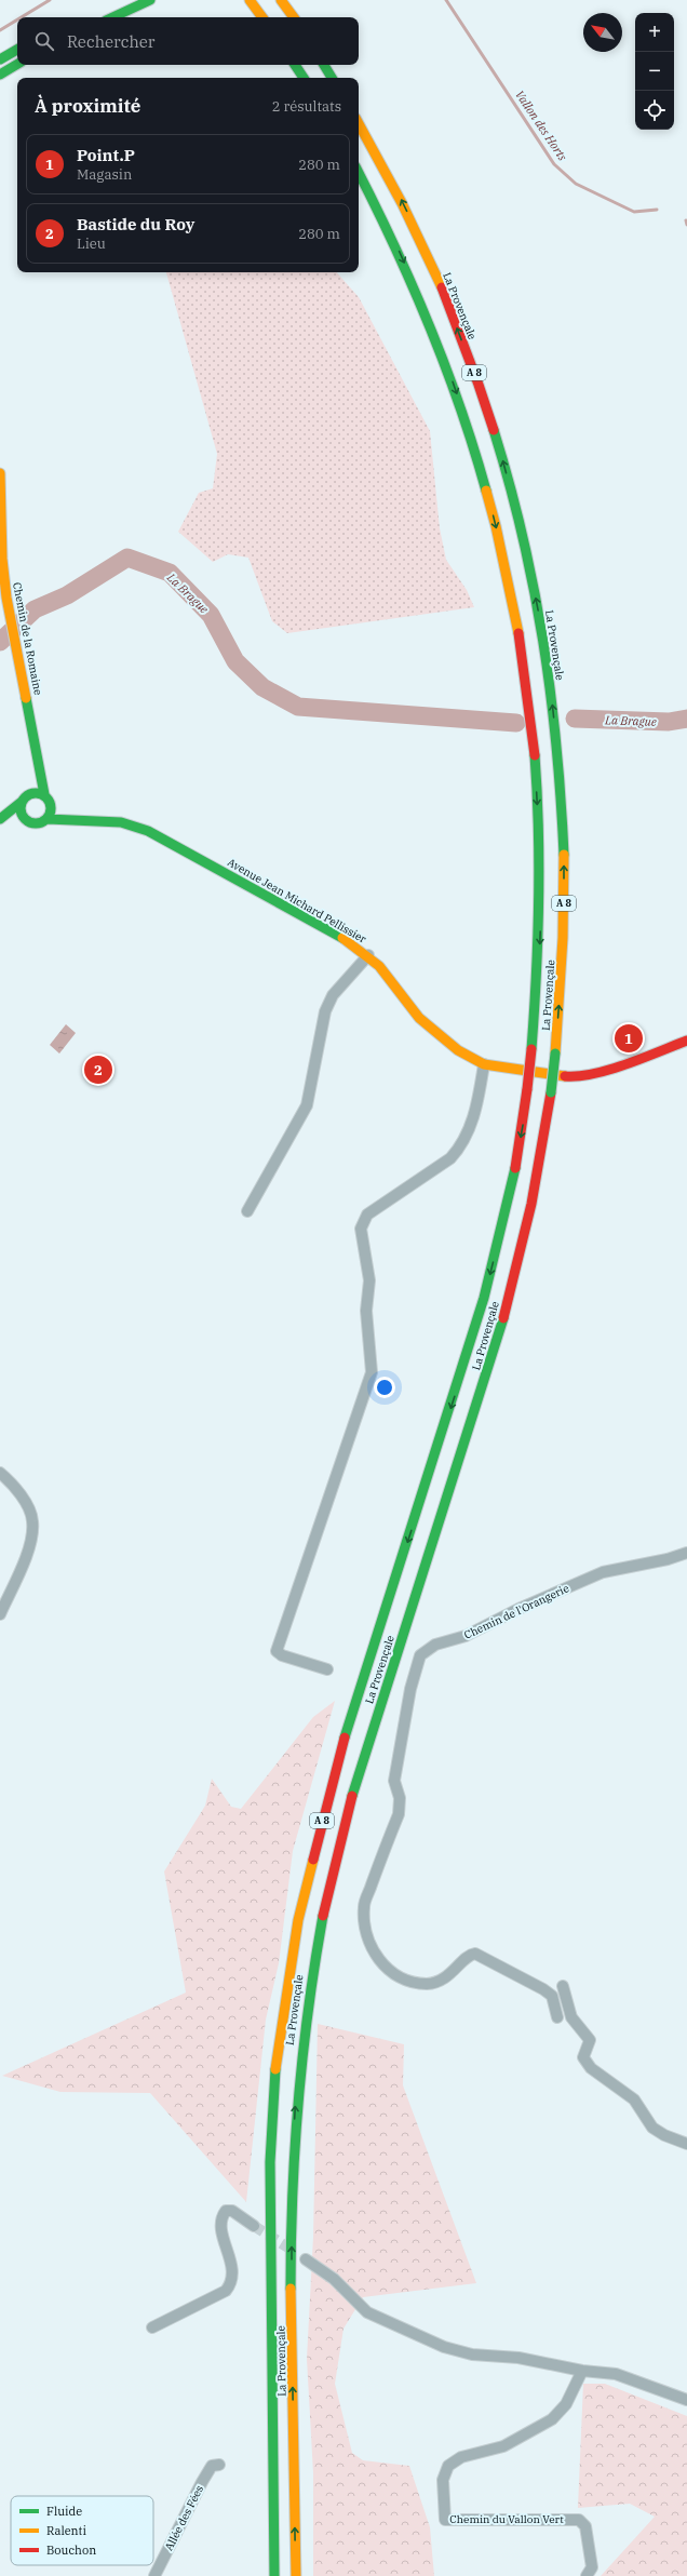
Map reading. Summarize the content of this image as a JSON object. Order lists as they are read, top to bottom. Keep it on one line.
{"streets":{"main road":["La Provençale","A 8","Chemin de la Romaine","Avenue Jean Michard Pellissier"],"street":["Chemin de l'Orangerie","Allée des Fées","Chemin du Vallon Vert"]},"crossings":[["Chemin de la Romaine","Avenue Jean Michard Pellissier"]],"water":["Vallon des Horts","La Brague"],"legend":["Fluide","Ralenti","Bouchon"],"north":"top left","page":{"map_buttons":["+","−"],"search":"Rechercher","heading":["À proximité","2 résultats"],"list":[{"mark":"1","name":"Point.P","note":"Magasin","value":"280 m"},{"mark":"2","name":"Bastide du Roy","note":"Lieu","value":"280 m"}],"pins":["1","2"]}}
